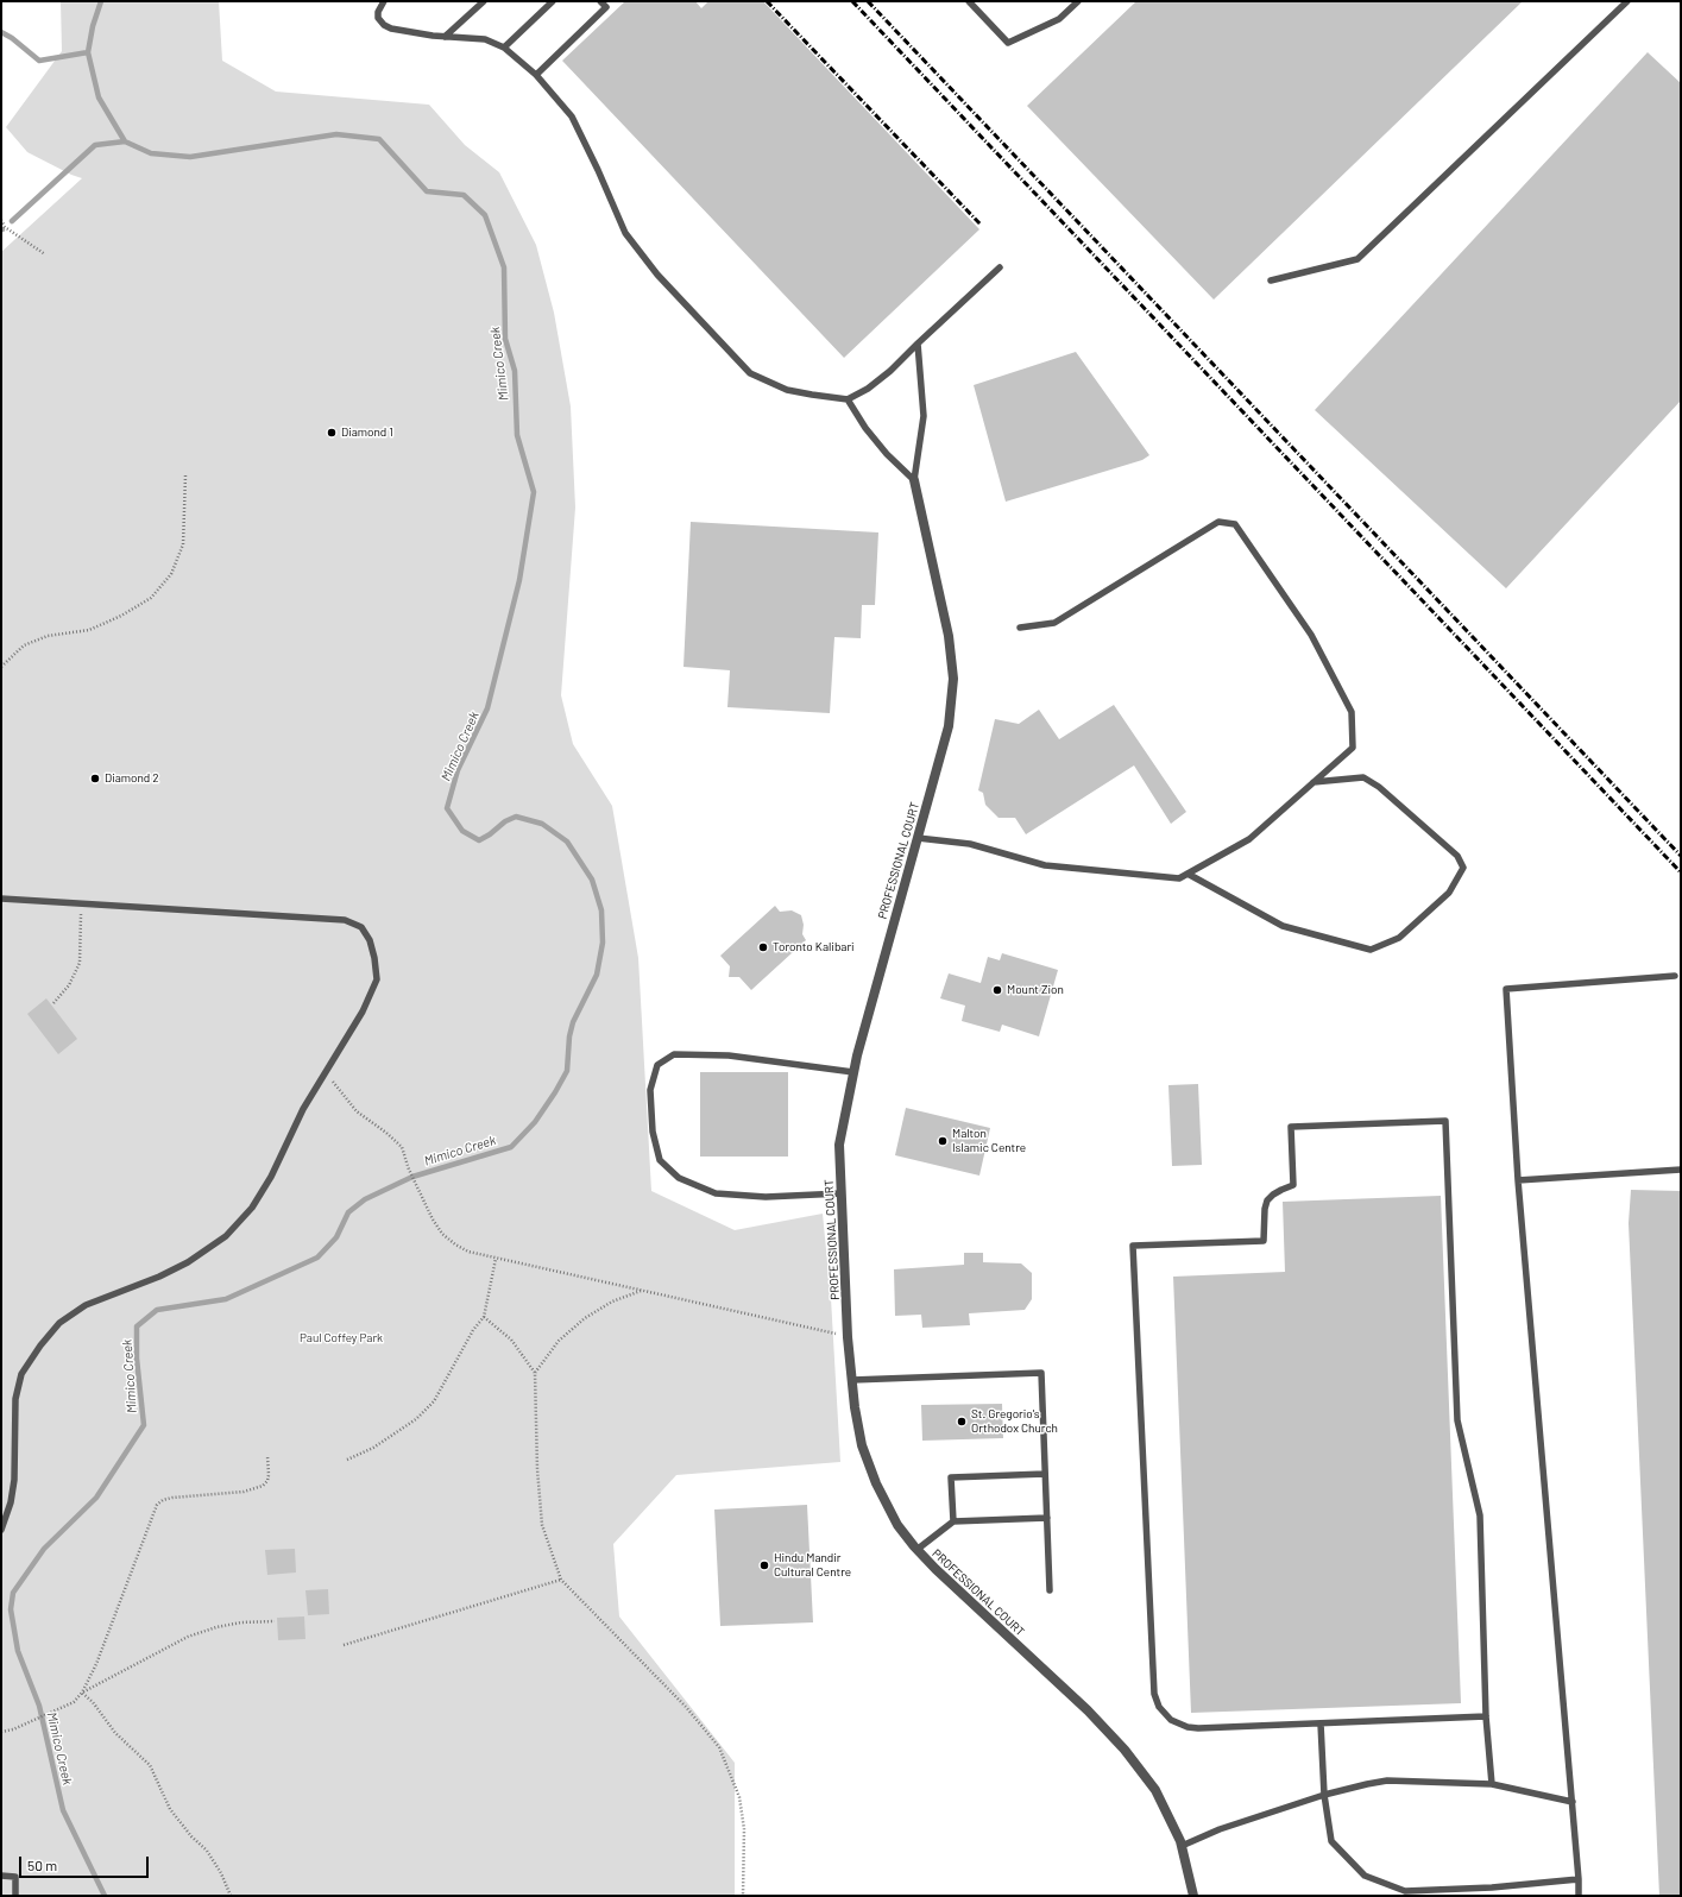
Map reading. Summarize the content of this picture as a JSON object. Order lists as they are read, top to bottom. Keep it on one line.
{"streets":{"street":["PROFESSIONAL COURT"]},"water":["Mimico Creek"],"parks":["Paul Coffey Park"],"places":["Diamond 1","Diamond 2","Toronto Kalibari","Mount Zion","Malton Islamic Centre","St. Gregorio's Orthodox Church","Hindu Mandir Cultural Centre"],"scale_bar":"50 m"}
